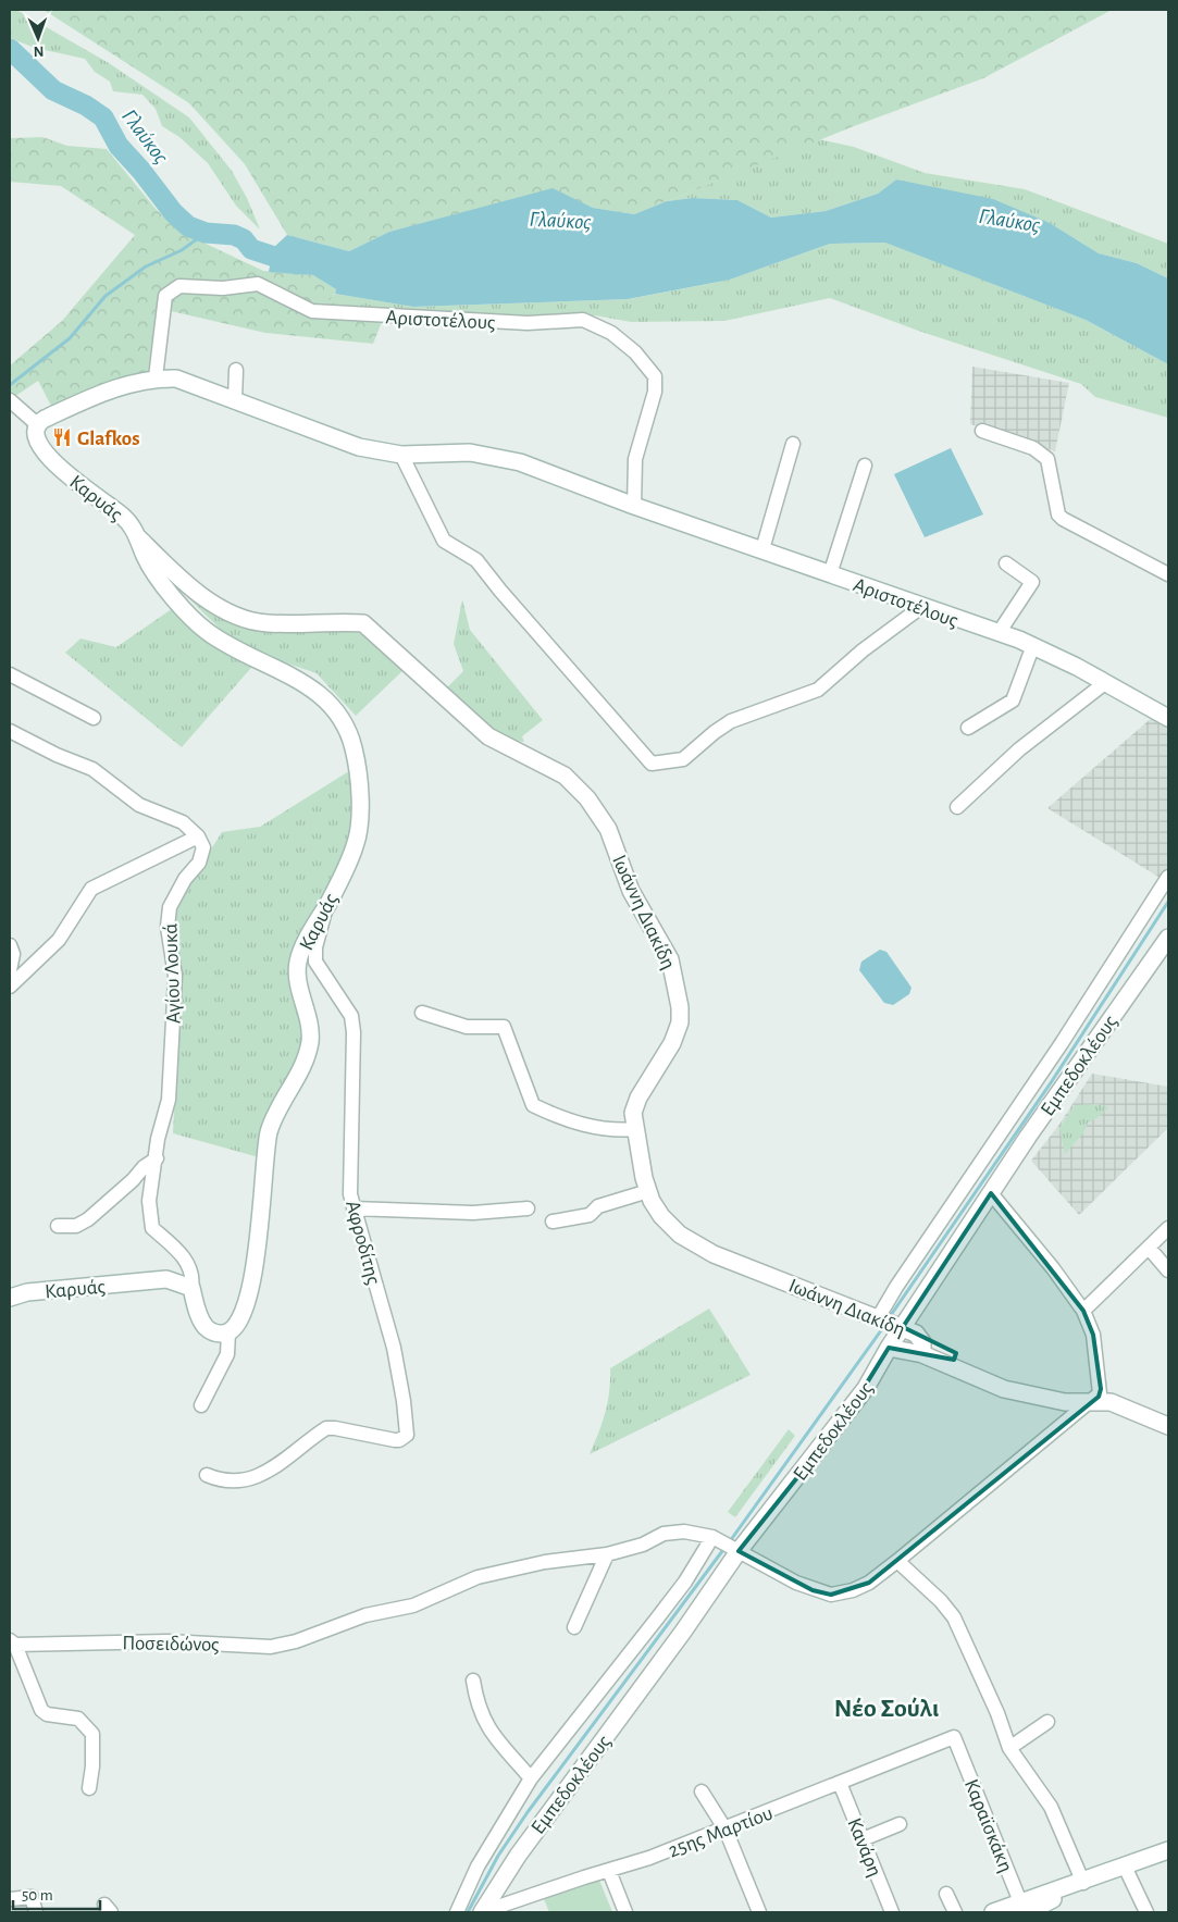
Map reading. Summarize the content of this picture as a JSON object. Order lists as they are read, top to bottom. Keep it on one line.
{"streets":{"street":["Αριστοτέλους","Καρυάς","Ιωάννη Διακίδη","Αγίου Λουκά","Εμπεδοκλέους","Αφροδίτης","Ποσειδώνος","Καραϊσκάκη","25ης Μαρτίου","Κανάρη"]},"crossings":[["Αριστοτέλους","Καρυάς"],["Καρυάς","Ιωάννη Διακίδη"],["Καρυάς","Αγίου Λουκά"],["Καρυάς","Αφροδίτης"],["Ιωάννη Διακίδη","Εμπεδοκλέους"],["Ιωάννη Διακίδη","Ποσειδώνος"],["Εμπεδοκλέους","Ποσειδώνος"],["Εμπεδοκλέους","25ης Μαρτίου"],["Καραϊσκάκη","25ης Μαρτίου"],["25ης Μαρτίου","Κανάρη"]],"districts":["Νέο Σούλι"],"water":["Γλαύκος"],"places":{"restaurant":["Glafkos"]},"scale_bar":"50 m","north":"bottom"}
